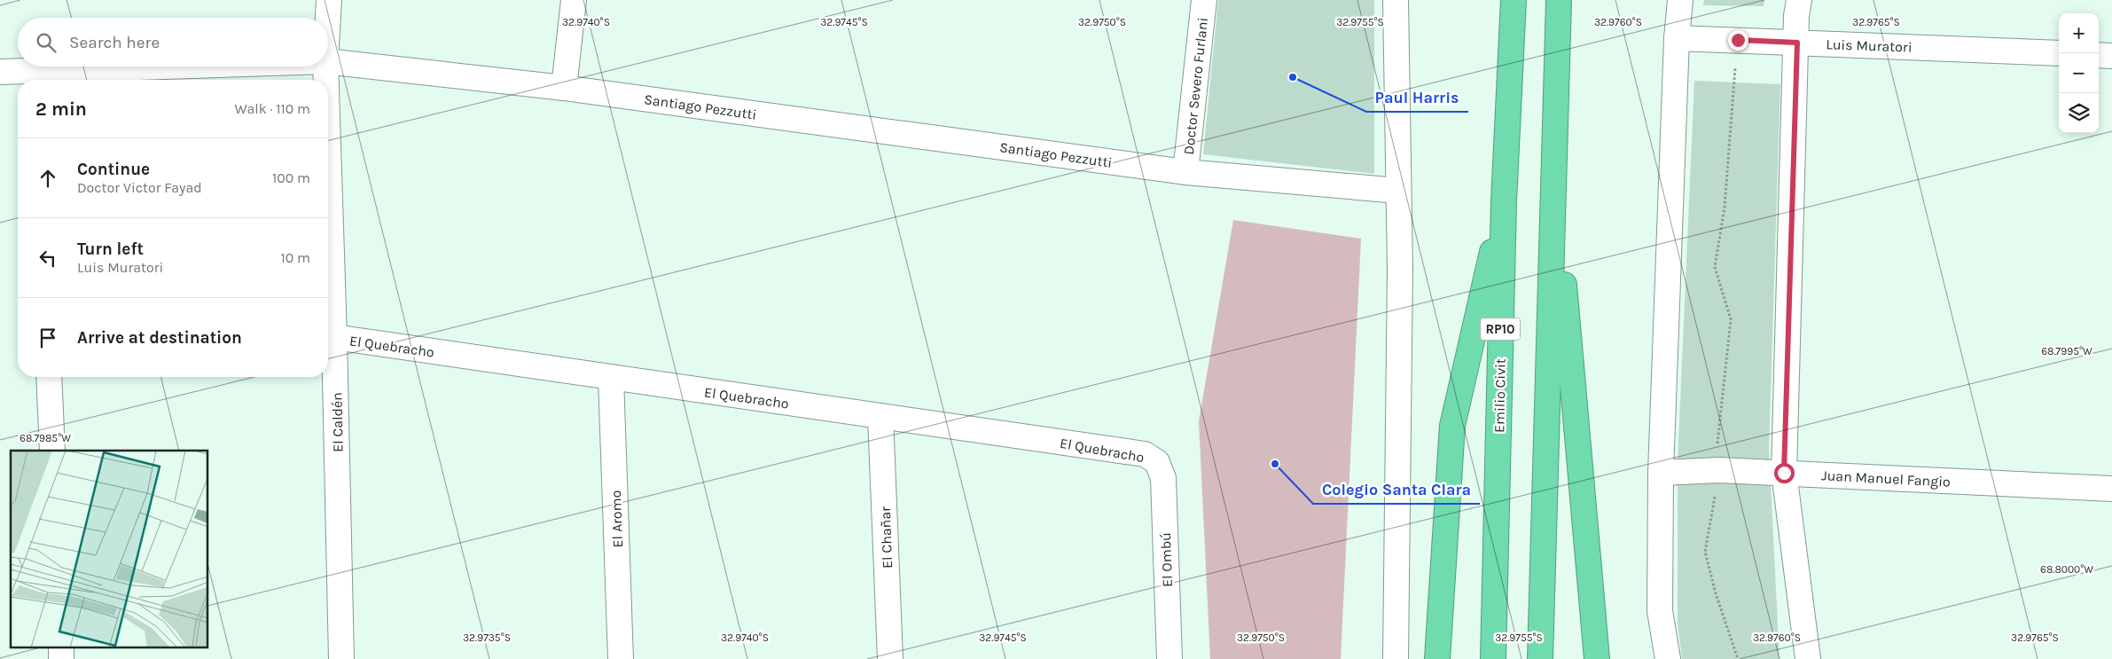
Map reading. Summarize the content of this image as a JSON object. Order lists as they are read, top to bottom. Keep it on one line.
{"streets":{"highway":["RP10","Emilio Civit"],"street":["Luis Muratori","Doctor Severo Furlani","Santiago Pezzutti","El Quebracho","El Caldén","Juan Manuel Fangio","El Aromo","El Chañar","El Ombú"]},"crossings":[["Doctor Severo Furlani","Santiago Pezzutti"],["El Quebracho","El Caldén"],["El Quebracho","El Aromo"],["El Quebracho","El Chañar"],["El Quebracho","El Ombú"]],"places":["Paul Harris","Colegio Santa Clara"],"page":{"map_buttons":["+","−"],"search":"Search here","heading":["2 min","Walk · 110 m"],"list":[["Continue","Doctor Victor Fayad","100 m"],["Turn left","Luis Muratori","10 m"],"Arrive at destination"]},"coordinates":["32.9745°S","32.9755°S","32.9760°S","32.9740°S","32.9750°S","32.9765°S","68.7995°W","68.7985°W","68.8000°W","32.9735°S"]}
